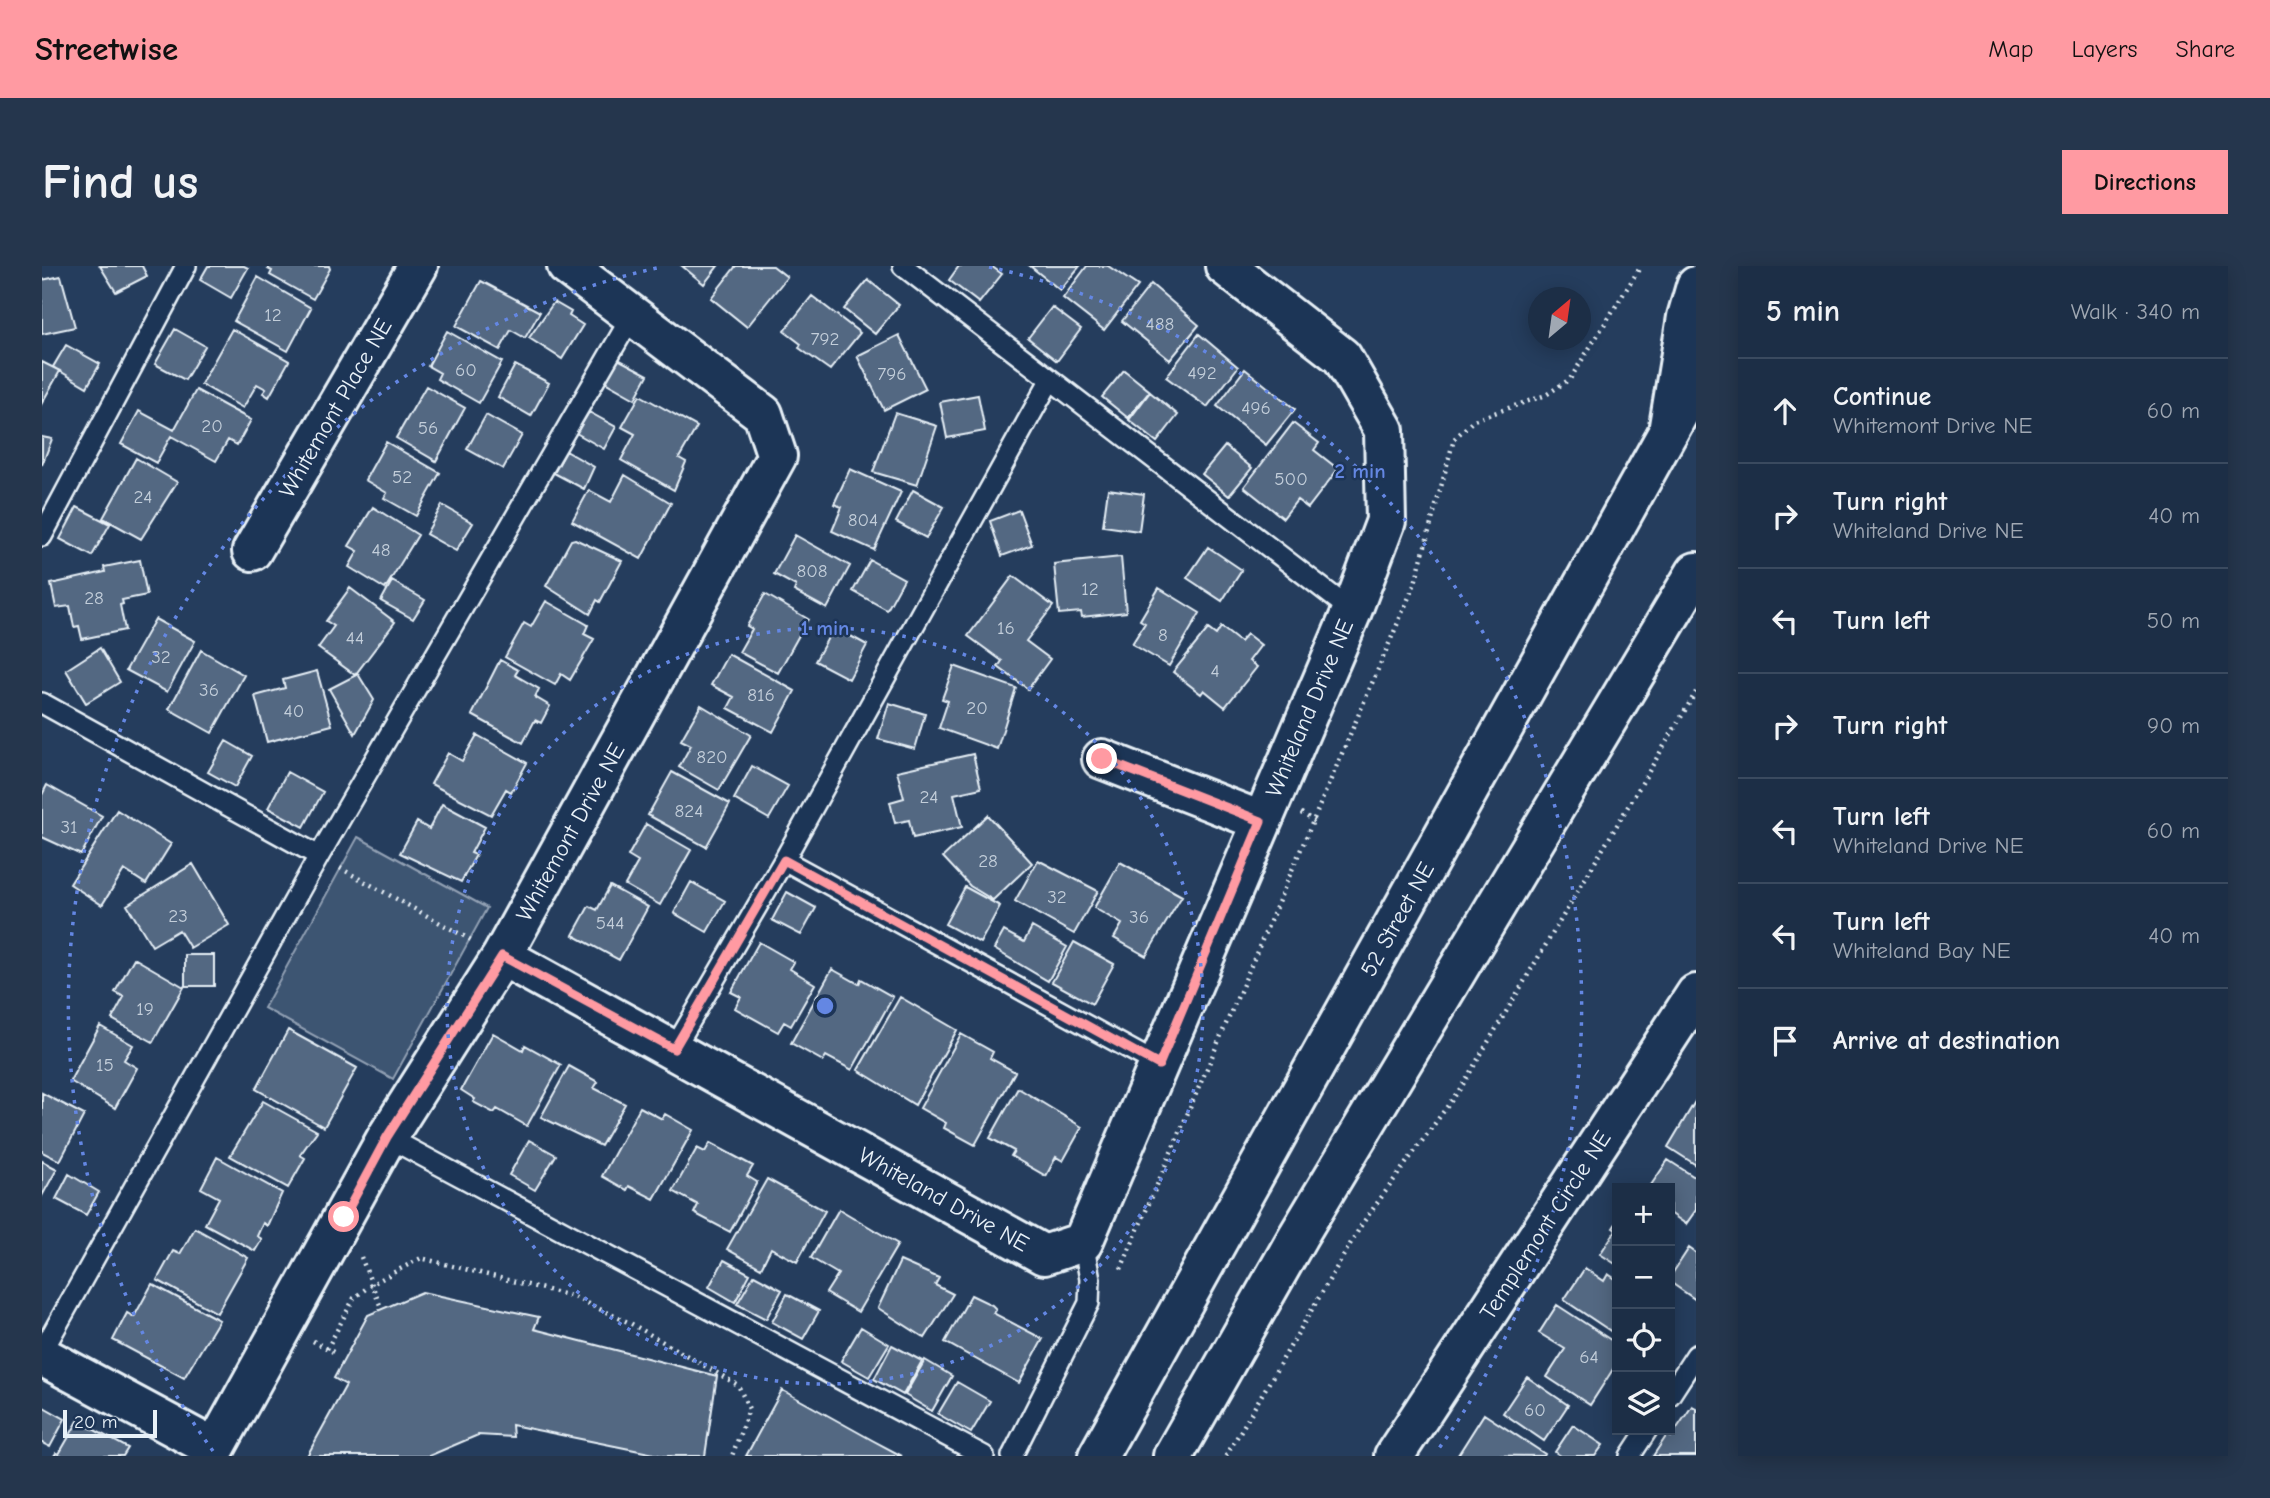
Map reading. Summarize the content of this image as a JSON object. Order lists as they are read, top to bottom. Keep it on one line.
{"streets":{"street":["Whitemont Place NE","Whiteland Drive NE","Whitemont Drive NE","52 Street NE","Templemont Circle NE"]},"crossings":[["Whiteland Drive NE","Whitemont Drive NE"]],"house_numbers":["12","488","792","60","492","796","496","20","56","52","500","24","804","48","808","12","28","16","8","44","32","4","36","816","20","40","820","24","824","31","28","32","23","36","544","19","15","64","60"],"scale_bar":"20 m","north":"top right","page":{"header":"Streetwise","nav":["Map","Layers","Share"],"buttons":"Directions","title":"Find us","heading":["5 min","Walk · 340 m"],"list":[["Continue","Whitemont Drive NE","60 m"],["Turn right","Whiteland Drive NE","40 m"],["Turn left","50 m"],["Turn right","90 m"],["Turn left","Whiteland Drive NE","60 m"],["Turn left","Whiteland Bay NE","40 m"],"Arrive at destination"],"map_buttons":["+","−"],"scale":"20 m"},"rings":["2 min","1 min"]}
